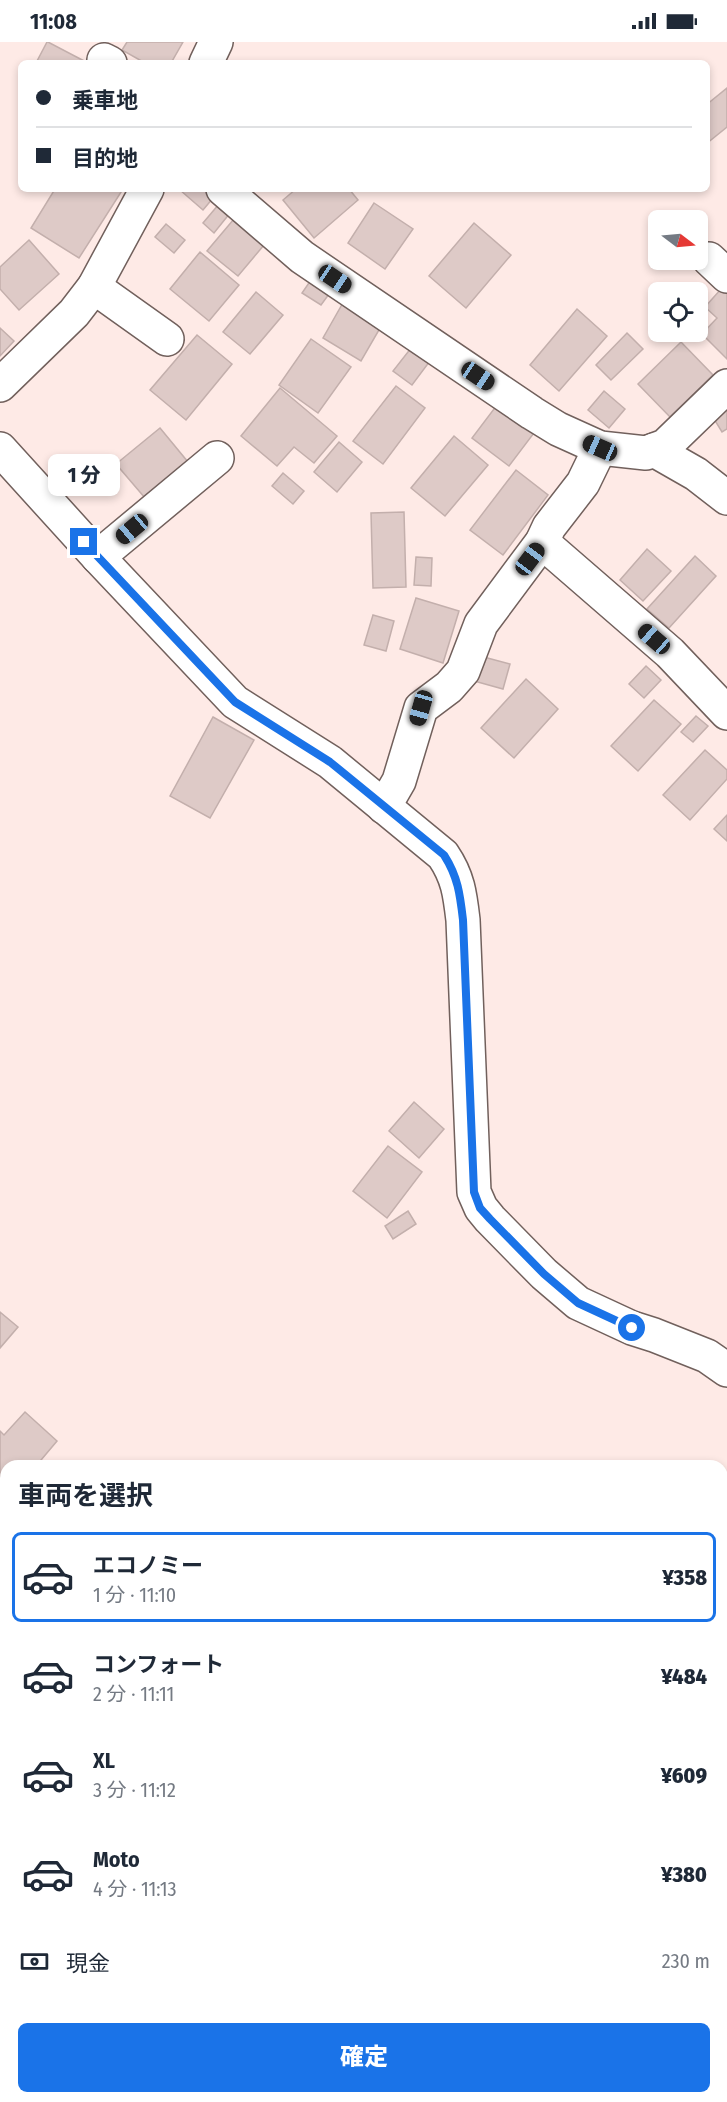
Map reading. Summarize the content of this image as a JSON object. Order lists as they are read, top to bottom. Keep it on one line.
{"north":"right","page":{"status":"11:08","banner":["乗車地","目的地"],"bubble":"1 分","heading":"車両を選択","list":[{"name":"エコノミー","note":"1 分 · 11:10","value":"¥358"},{"name":"コンフォート","note":"2 分 · 11:11","value":"¥484"},{"name":"XL","note":"3 分 · 11:12","value":"¥609"},{"name":"Moto","note":"4 分 · 11:13","value":"¥380"}],"pay":["現金","230 m"],"buttons":"確定"}}
